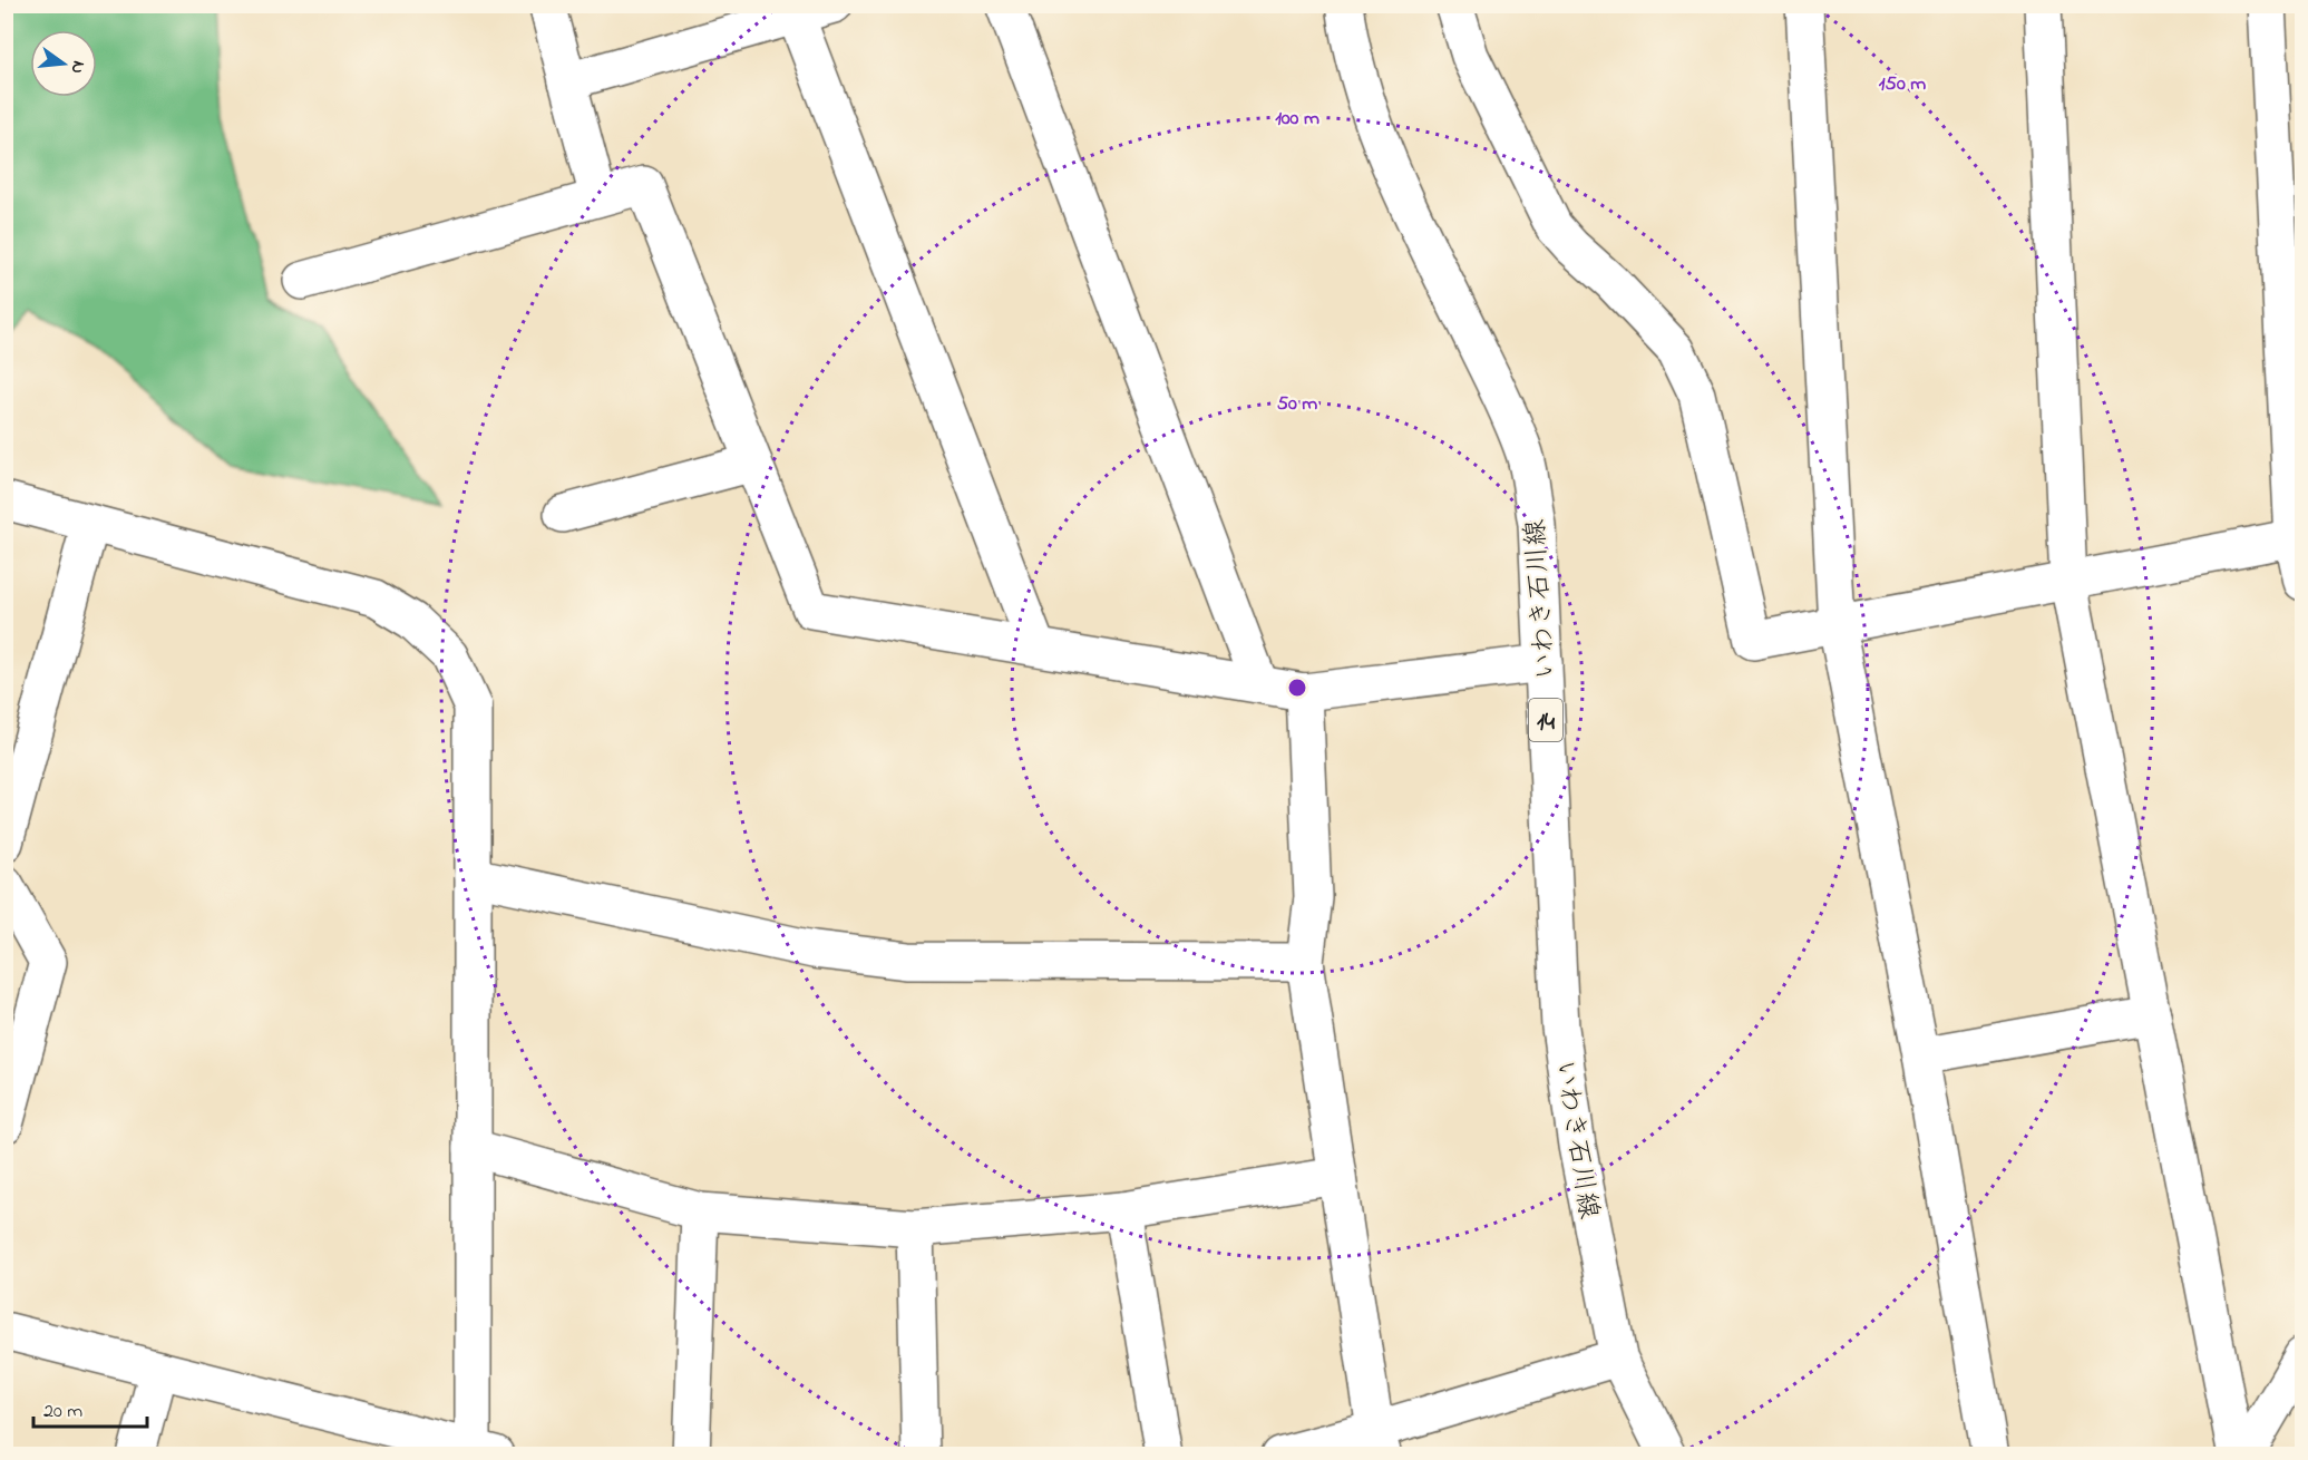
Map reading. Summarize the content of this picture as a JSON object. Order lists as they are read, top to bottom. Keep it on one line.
{"streets":{"street":["いわき石川線","14"]},"scale_bar":"20 m","north":"right","rings":["150 m","100 m","50 m"]}
